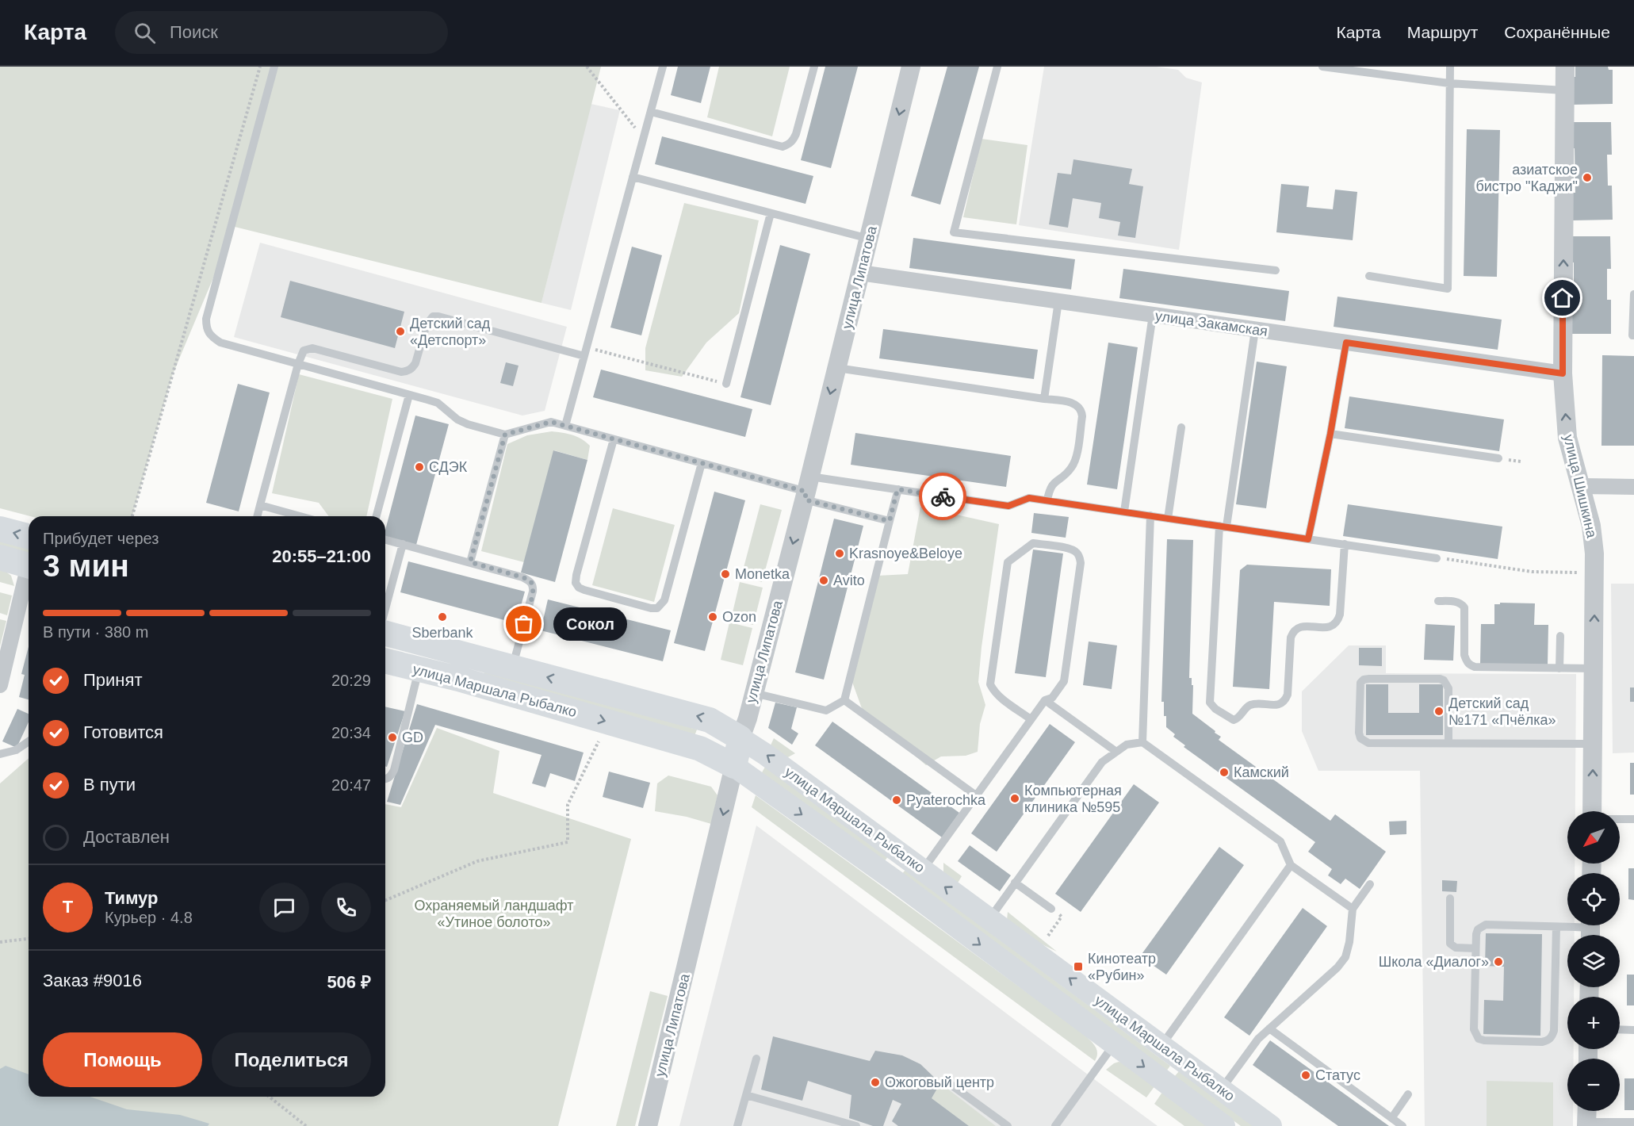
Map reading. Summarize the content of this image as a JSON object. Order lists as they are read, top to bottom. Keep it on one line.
{"streets":{"main road":["улица Липатова","улица Маршала Рыбалко"],"street":["улица Закамская","улица Шишкина"]},"crossings":[["улица Липатова","улица Закамская"],["улица Липатова","улица Маршала Рыбалко"],["улица Закамская","улица Шишкина"]],"one_way":["улица Липатова","улица Шишкина"],"parks":["Охраняемый ландшафт «Утиное болото»"],"places":{"other":["азиатское бистро \"Каджи\"","Детский сад «Детспорт»","СДЭК","Krasnoye&Beloye","Monetka","Avito","Sberbank","Ozon","Сокол","Детский сад №171 «Пчёлка»","GD","Камский","Компьютерная клиника №595","Pyaterochka","Школа «Диалог»","Статус","Ожоговый центр"],"transit":["Кинотеатр «Рубин»"]},"north":"bottom left","page":{"header":"Карта","search":"Поиск","nav":["Карта","Маршрут","Сохранённые"],"heading":["3 мин","Прибудет через","20:55–21:00"],"panel":["Тимур","Курьер · 4.8","Заказ #9016","506 ₽"],"bar":"В пути · 380 m","bubble":"Сокол","list":[["Принят","20:29"],["Готовится","20:34"],["В пути","20:47"],"Доставлен"],"map_buttons":["+","−"],"round":"Т","buttons":["Помощь","Поделиться"]}}
